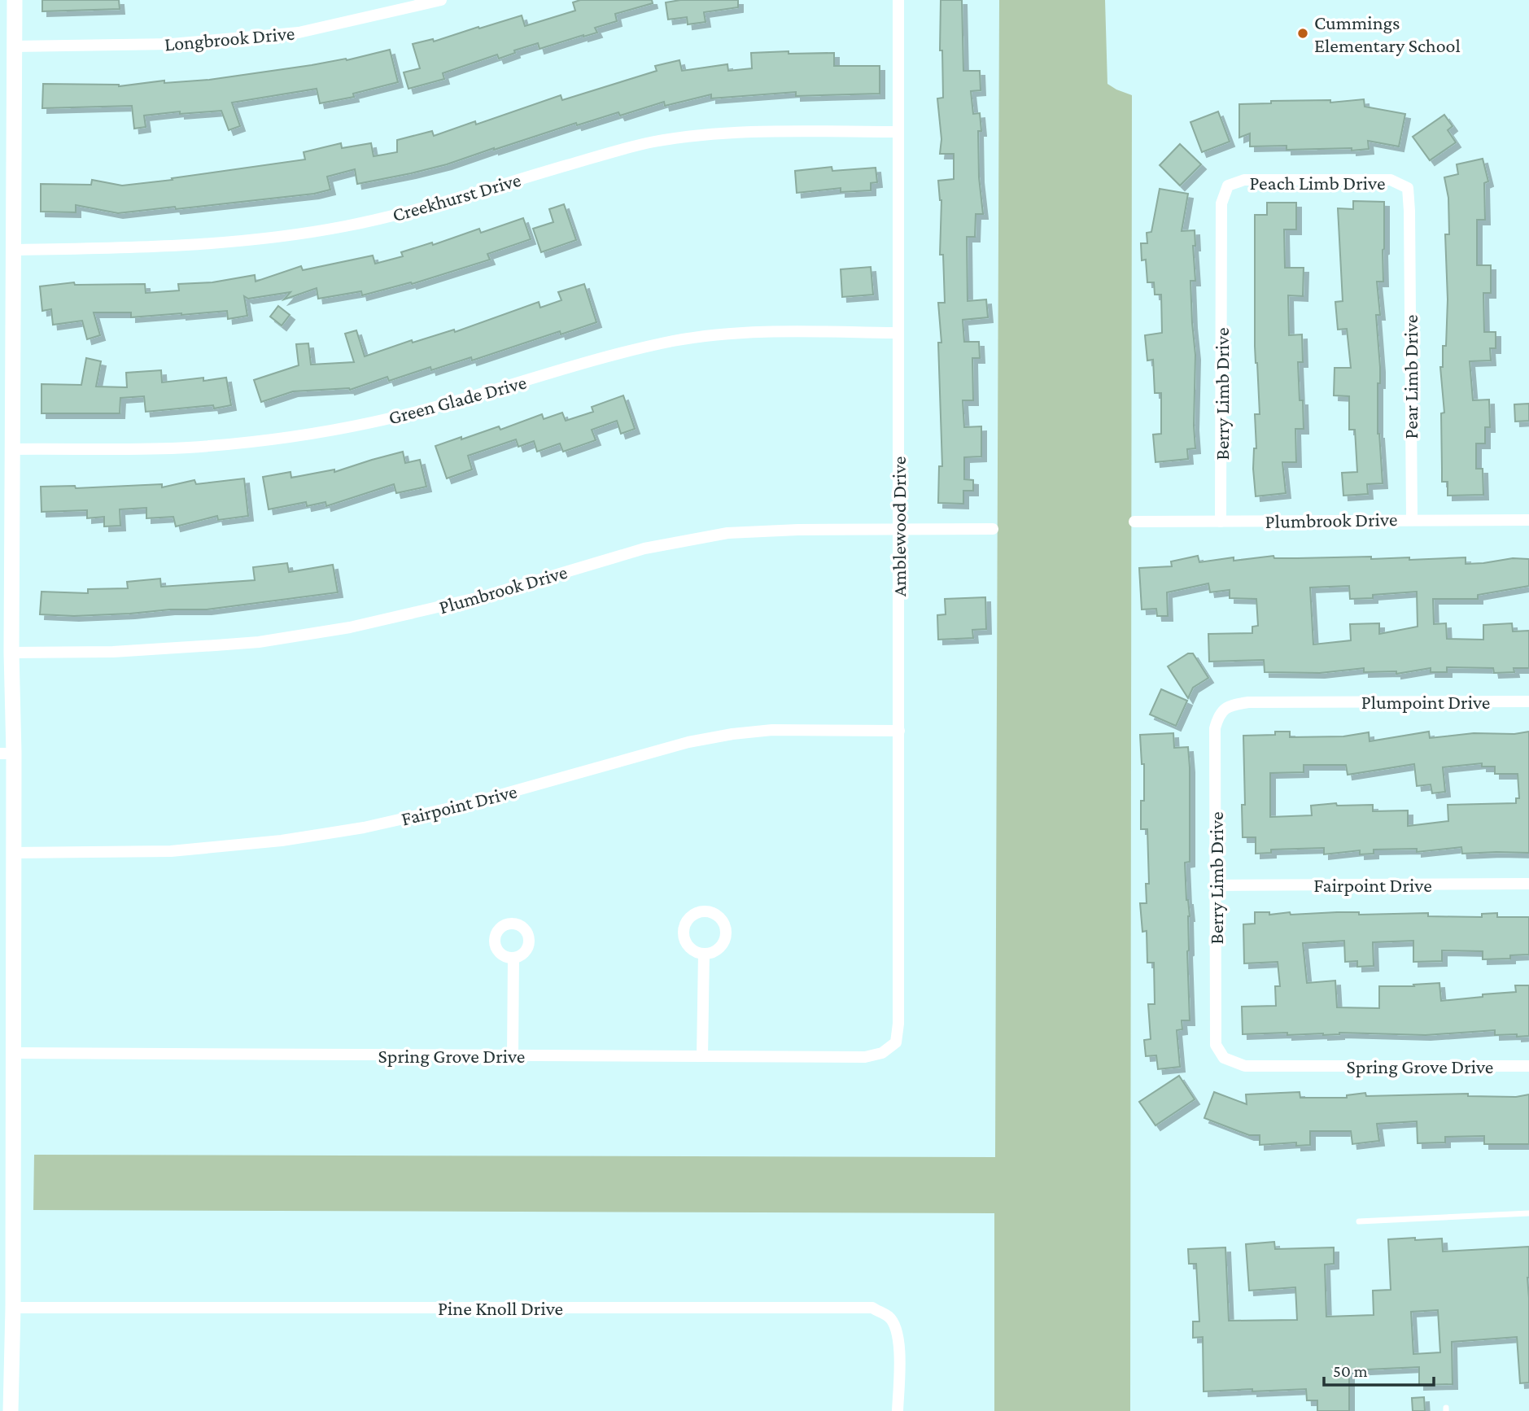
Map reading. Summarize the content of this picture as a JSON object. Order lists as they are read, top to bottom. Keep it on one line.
{"streets":{"street":["Longbrook Drive","Peach Limb Drive","Creekhurst Drive","Pear Limb Drive","Berry Limb Drive","Green Glade Drive","Plumbrook Drive","Amblewood Drive","Plumpoint Drive","Fairpoint Drive","Spring Grove Drive","Pine Knoll Drive"]},"crossings":[["Peach Limb Drive","Pear Limb Drive"],["Peach Limb Drive","Berry Limb Drive"],["Creekhurst Drive","Amblewood Drive"],["Pear Limb Drive","Plumbrook Drive"],["Berry Limb Drive","Plumbrook Drive"],["Berry Limb Drive","Plumpoint Drive"],["Berry Limb Drive","Fairpoint Drive"],["Berry Limb Drive","Spring Grove Drive"],["Green Glade Drive","Amblewood Drive"],["Plumbrook Drive","Amblewood Drive"],["Amblewood Drive","Fairpoint Drive"],["Amblewood Drive","Spring Grove Drive"]],"places":["Cummings Elementary School"],"scale_bar":"50 m"}
